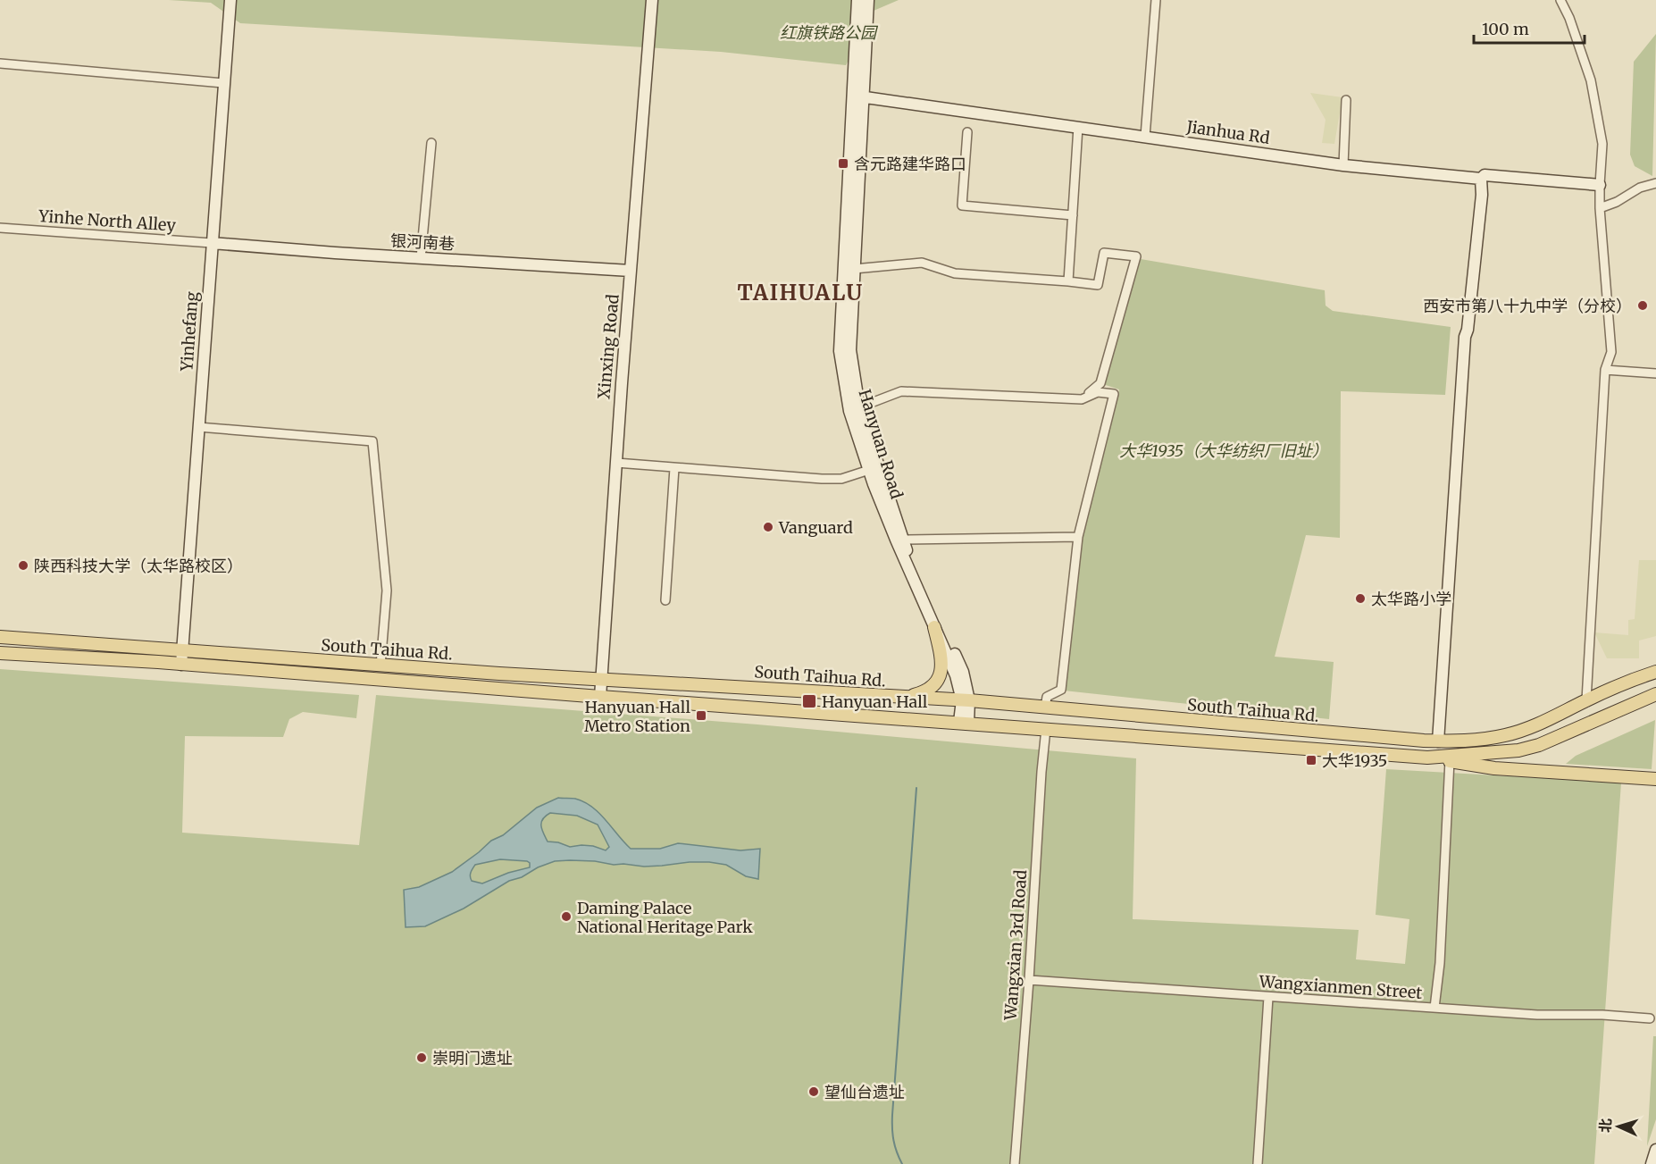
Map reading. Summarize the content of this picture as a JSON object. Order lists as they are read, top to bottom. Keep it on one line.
{"streets":{"main road":["South Taihua Rd."],"street":["Jianhua Rd","Yinhe North Alley","银河南巷","Yinhefang","Xinxing Road","Hanyuan Road","Wangxian 3rd Road","Wangxianmen Street"]},"crossings":[["Jianhua Rd","Hanyuan Road"],["Yinhe North Alley","银河南巷"],["Yinhe North Alley","Yinhefang"],["银河南巷","Yinhefang"],["银河南巷","Xinxing Road"],["Yinhefang","South Taihua Rd."],["Xinxing Road","South Taihua Rd."],["Hanyuan Road","South Taihua Rd."],["South Taihua Rd.","Wangxian 3rd Road"],["Wangxian 3rd Road","Wangxianmen Street"]],"districts":["TAIHUALU"],"parks":["红旗铁路公园","大华1935（大华纺织厂旧址）"],"places":{"transit":["含元路建华路口","Hanyuan Hall","Hanyuan Hall Metro Station","大华1935"],"other":["西安市第八十九中学（分校）","Vanguard","陕西科技大学（太华路校区）","太华路小学","Daming Palace National Heritage Park","崇明门遗址","望仙台遗址"]},"scale_bar":"100 m","north":"left"}
